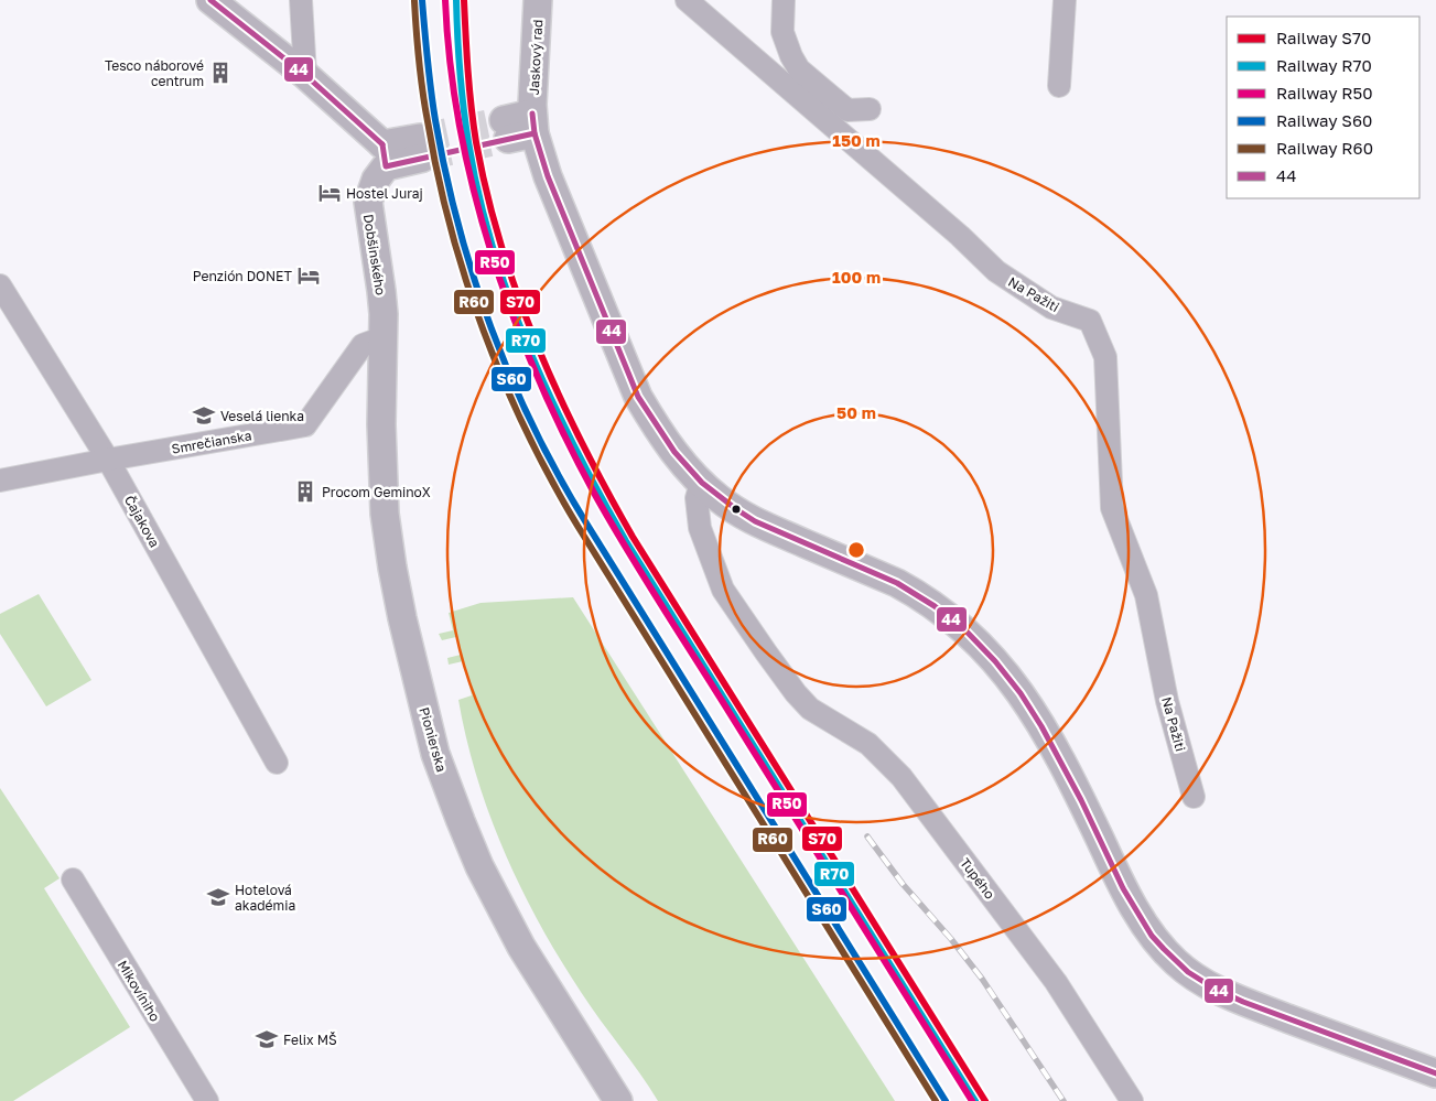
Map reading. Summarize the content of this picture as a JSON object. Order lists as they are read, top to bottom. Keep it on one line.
{"streets":{"street":["Jaskový rad","Dobšinského","Na Pažiti","Smrečianska","Čajakova","Pionierska","Tupého","Mikovíniho"]},"crossings":[["Jaskový rad","Tupého"],["Dobšinského","Smrečianska"],["Dobšinského","Pionierska"],["Smrečianska","Čajakova"],["Smrečianska","Pionierska"]],"places":{"building":["Tesco náborové centrum","Procom GeminoX"],"hotel":["Hostel Juraj","Penzión DONET"],"school or university":["Veselá lienka","Hotelová akadémia","Felix MŠ"]},"lines":["rail line S70","rail line R70","rail line R50","rail line S60","transit line 44","rail line R60"],"legend":["Railway S70","Railway R70","Railway R50","Railway S60","Railway R60","44"],"rings":["150 m","100 m","50 m"]}
